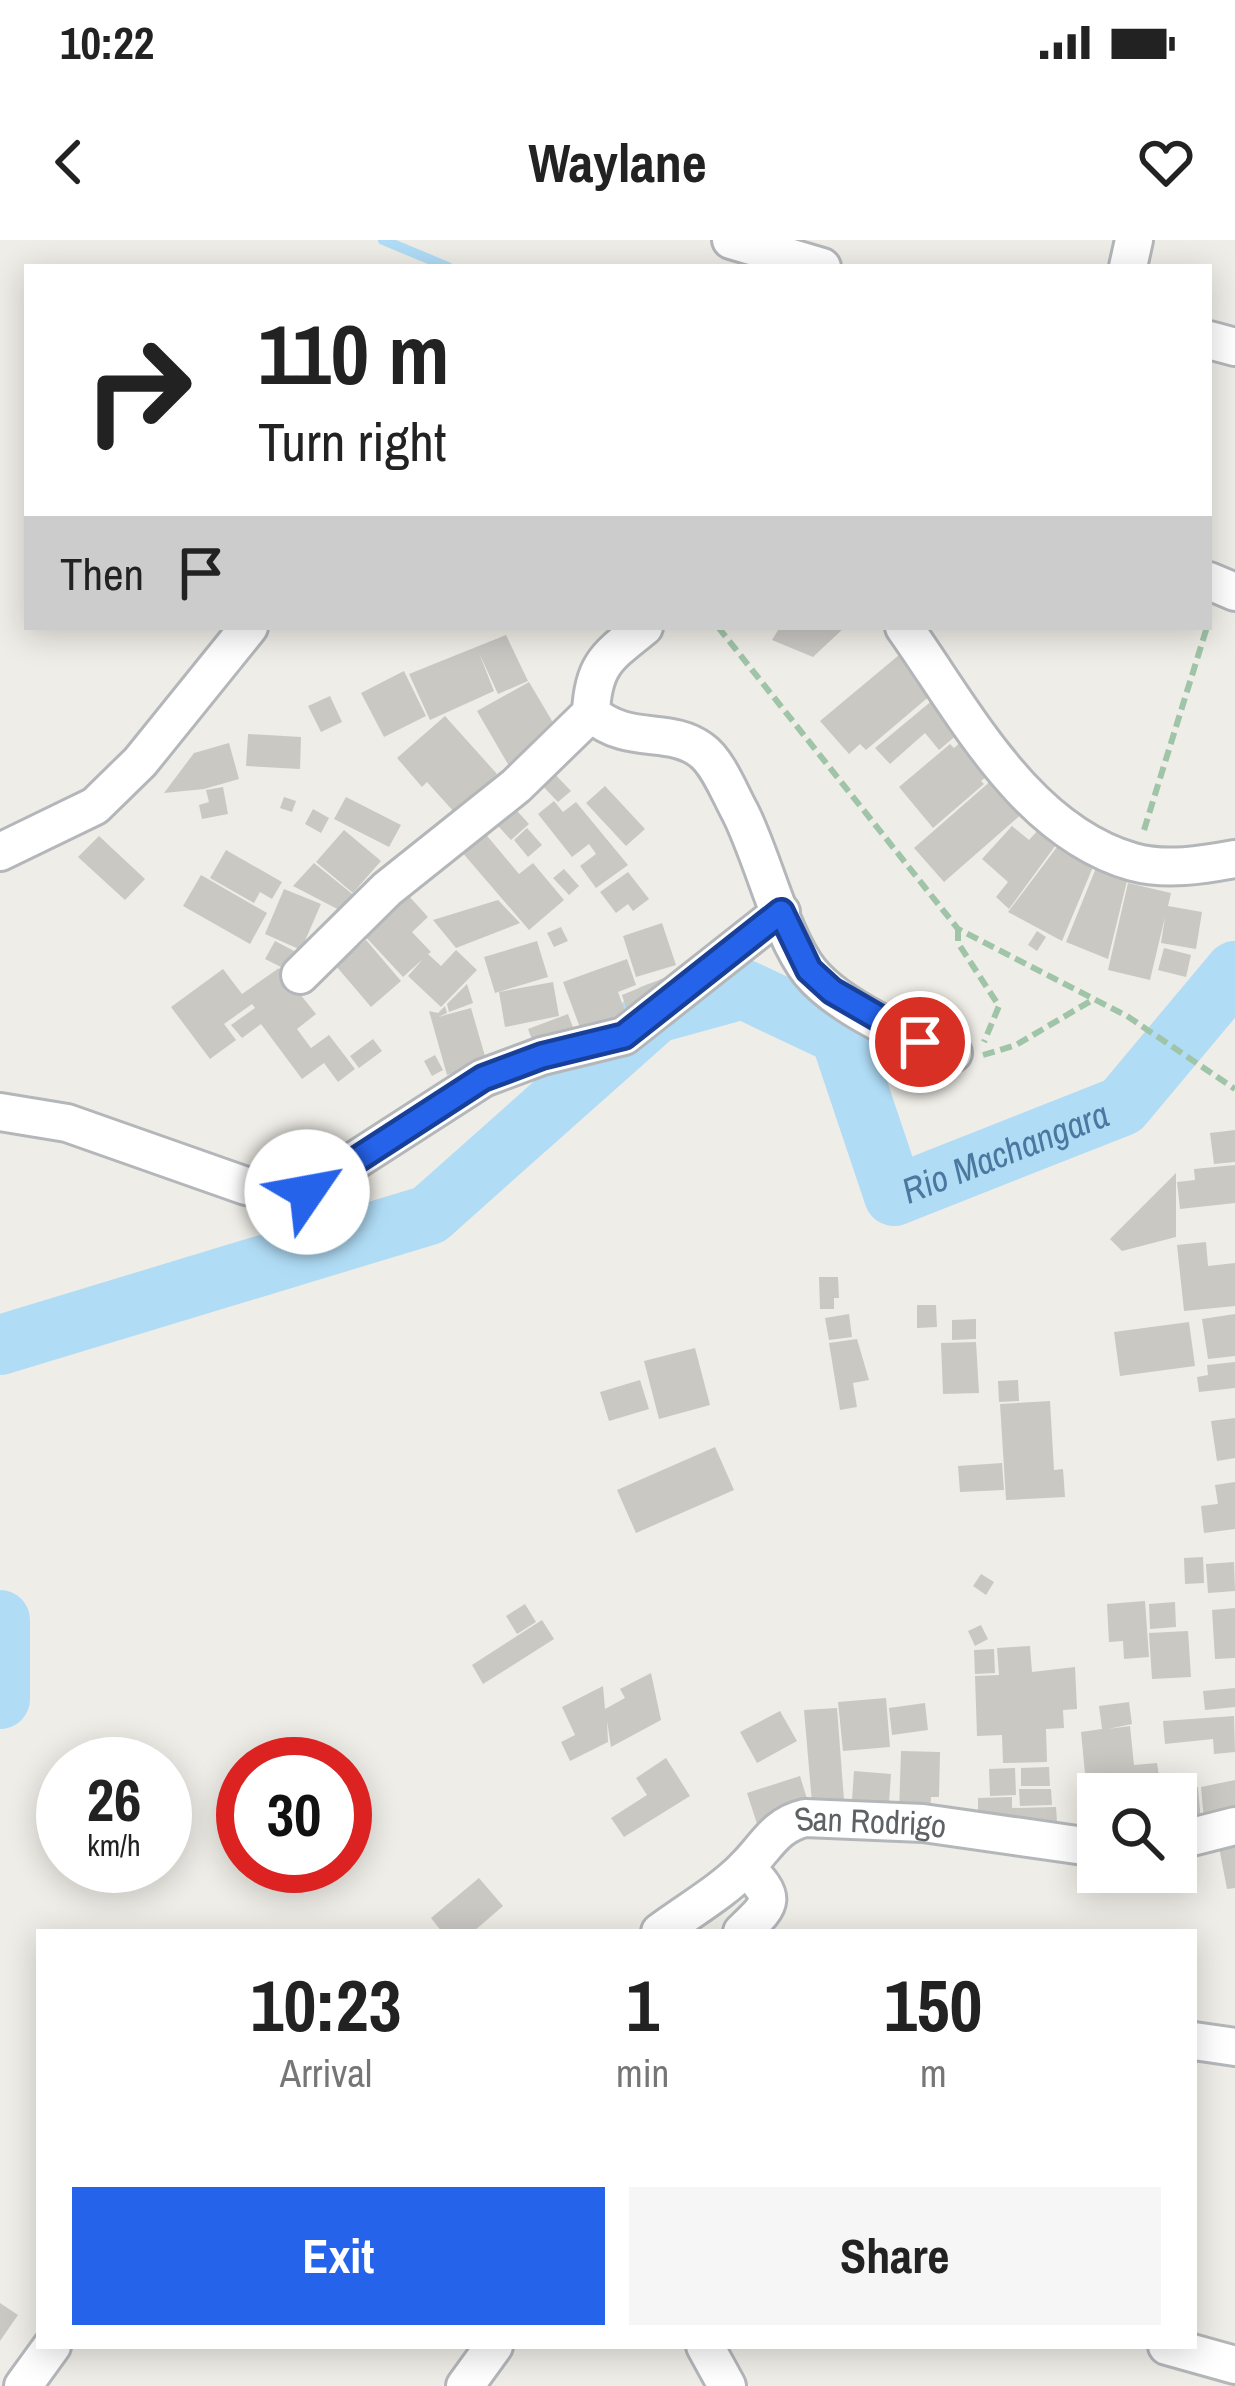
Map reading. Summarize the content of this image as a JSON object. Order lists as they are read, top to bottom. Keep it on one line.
{"streets":{"street":["San Rodrigo"]},"water":["Rio Machangara"],"page":{"status":"10:22","header":"Waylane","turn":["110 m","Turn right"],"then":"Then","speed":"26 km/h","limit":"30","eta":["10:23","Arrival","1","min","150","m"],"buttons":["Exit","Share"]}}
